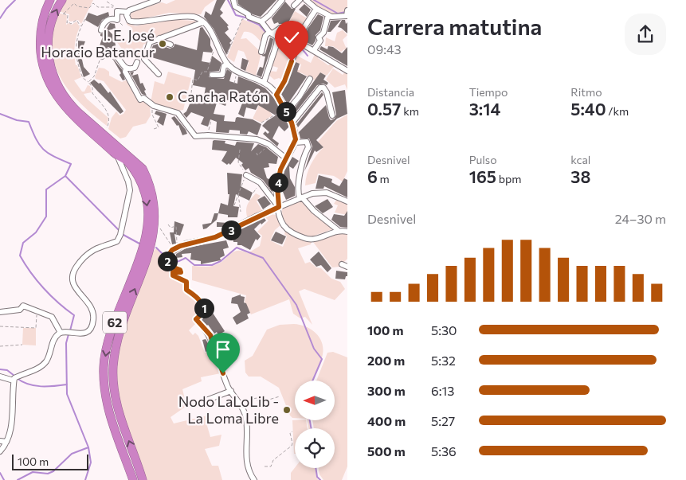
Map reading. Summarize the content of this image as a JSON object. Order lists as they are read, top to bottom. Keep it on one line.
{"streets":{"highway":["62"]},"places":["I. E. José Horacio Batancur","Cancha Ratón","Nodo LaLoLib - La Loma Libre"],"scale_bar":"100 m","north":"left","page":{"heading":["Carrera matutina","09:43"],"stats":[["Distancia","0.57 km"],["Tiempo","3:14"],["Ritmo","5:40 /km"],["Desnivel","6 m"],["Pulso","165 bpm"],["kcal","38"]],"pins":["5","4","3","2","1"],"chart":["Desnivel","24–30 m"],"list":[{"name":"100 m","note":"5:30"},{"name":"200 m","note":"5:32"},{"name":"300 m","note":"6:13"},{"name":"400 m","note":"5:27"},{"name":"500 m","note":"5:36"}],"scale":"100 m"}}
